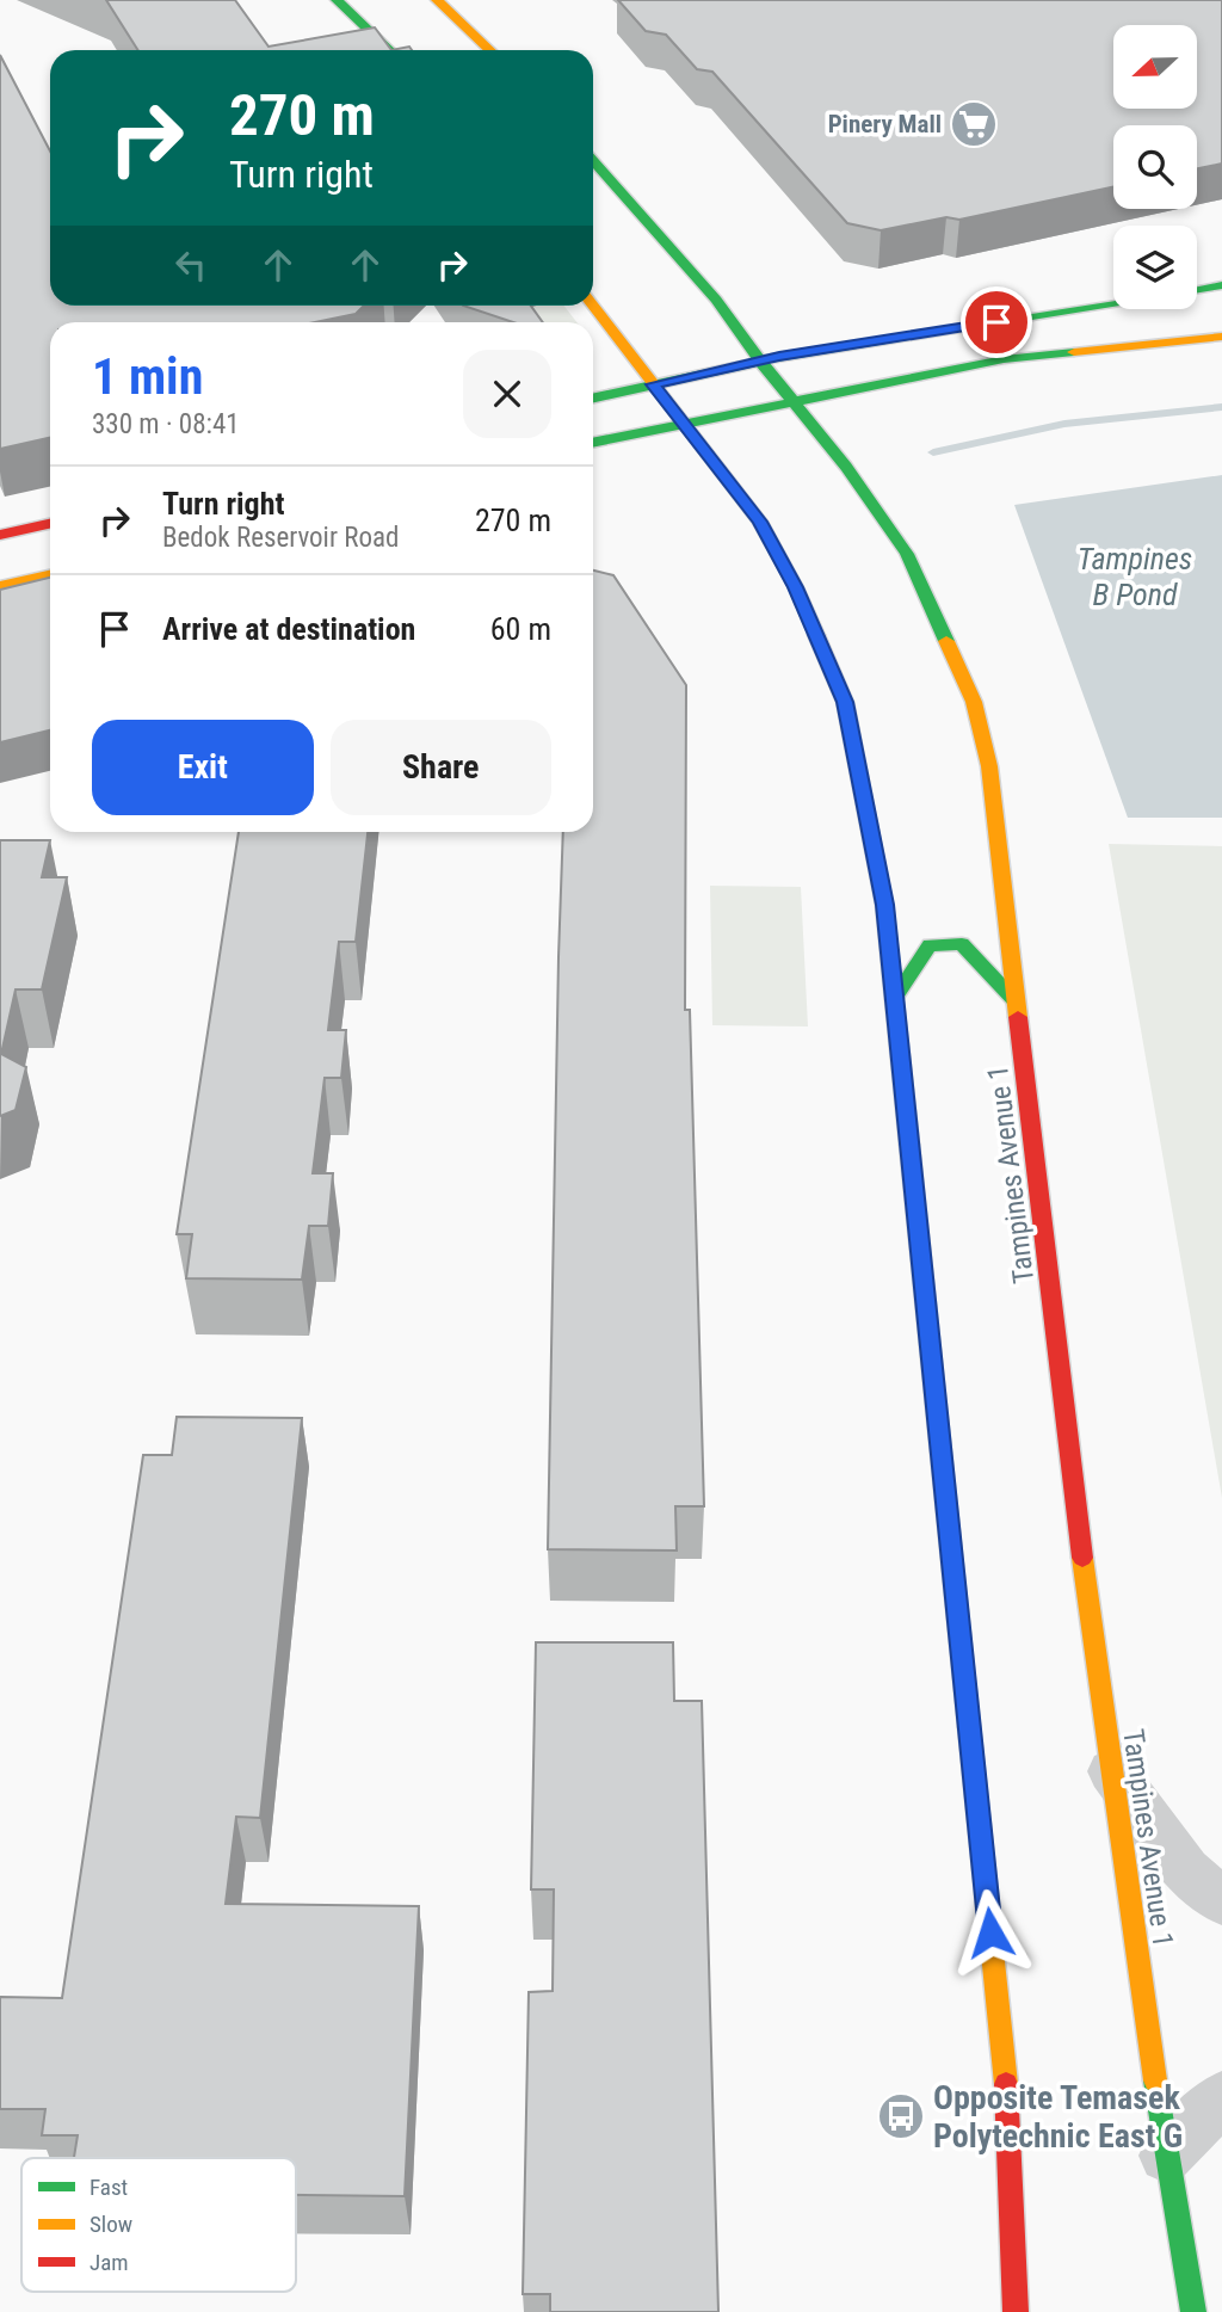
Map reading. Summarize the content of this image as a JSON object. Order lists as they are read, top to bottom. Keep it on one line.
{"streets":{"main road":["Tampines Avenue 1"]},"water":["Tampines B Pond"],"places":{"supermarket":["Pinery Mall"],"bus stop":["Opposite Temasek Polytechnic East G"]},"legend":["Fast","Slow","Jam"],"north":"left","page":{"turn":["270 m","Turn right"],"heading":["1 min","330 m · 08:41"],"list":[{"name":"Turn right","note":"Bedok Reservoir Road","value":"270 m"},{"name":"Arrive at destination","value":"60 m"}],"buttons":["Exit","Share"]}}
